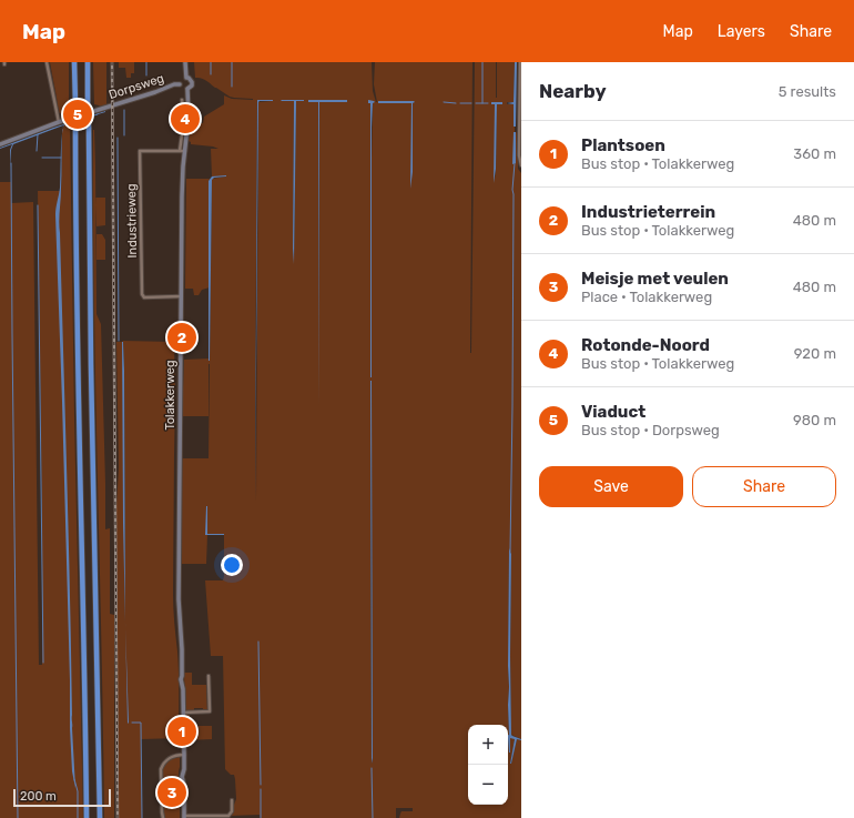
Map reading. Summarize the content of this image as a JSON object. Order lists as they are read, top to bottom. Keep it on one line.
{"streets":{"main road":["Dorpsweg","Tolakkerweg"],"street":["Industrieweg"]},"crossings":[["Dorpsweg","Tolakkerweg"],["Industrieweg","Tolakkerweg"]],"scale_bar":"200 m","page":{"header":"Map","nav":["Map","Layers","Share"],"heading":["Nearby","5 results"],"pins":["5","4","2","1","3"],"list":[{"mark":"1","name":"Plantsoen","note":"Bus stop · Tolakkerweg","value":"360 m"},{"mark":"2","name":"Industrieterrein","note":"Bus stop · Tolakkerweg","value":"480 m"},{"mark":"3","name":"Meisje met veulen","note":"Place · Tolakkerweg","value":"480 m"},{"mark":"4","name":"Rotonde-Noord","note":"Bus stop · Tolakkerweg","value":"920 m"},{"mark":"5","name":"Viaduct","note":"Bus stop · Dorpsweg","value":"980 m"}],"buttons":["Save","Share"],"map_buttons":["+","−"],"scale":"200 m"}}
